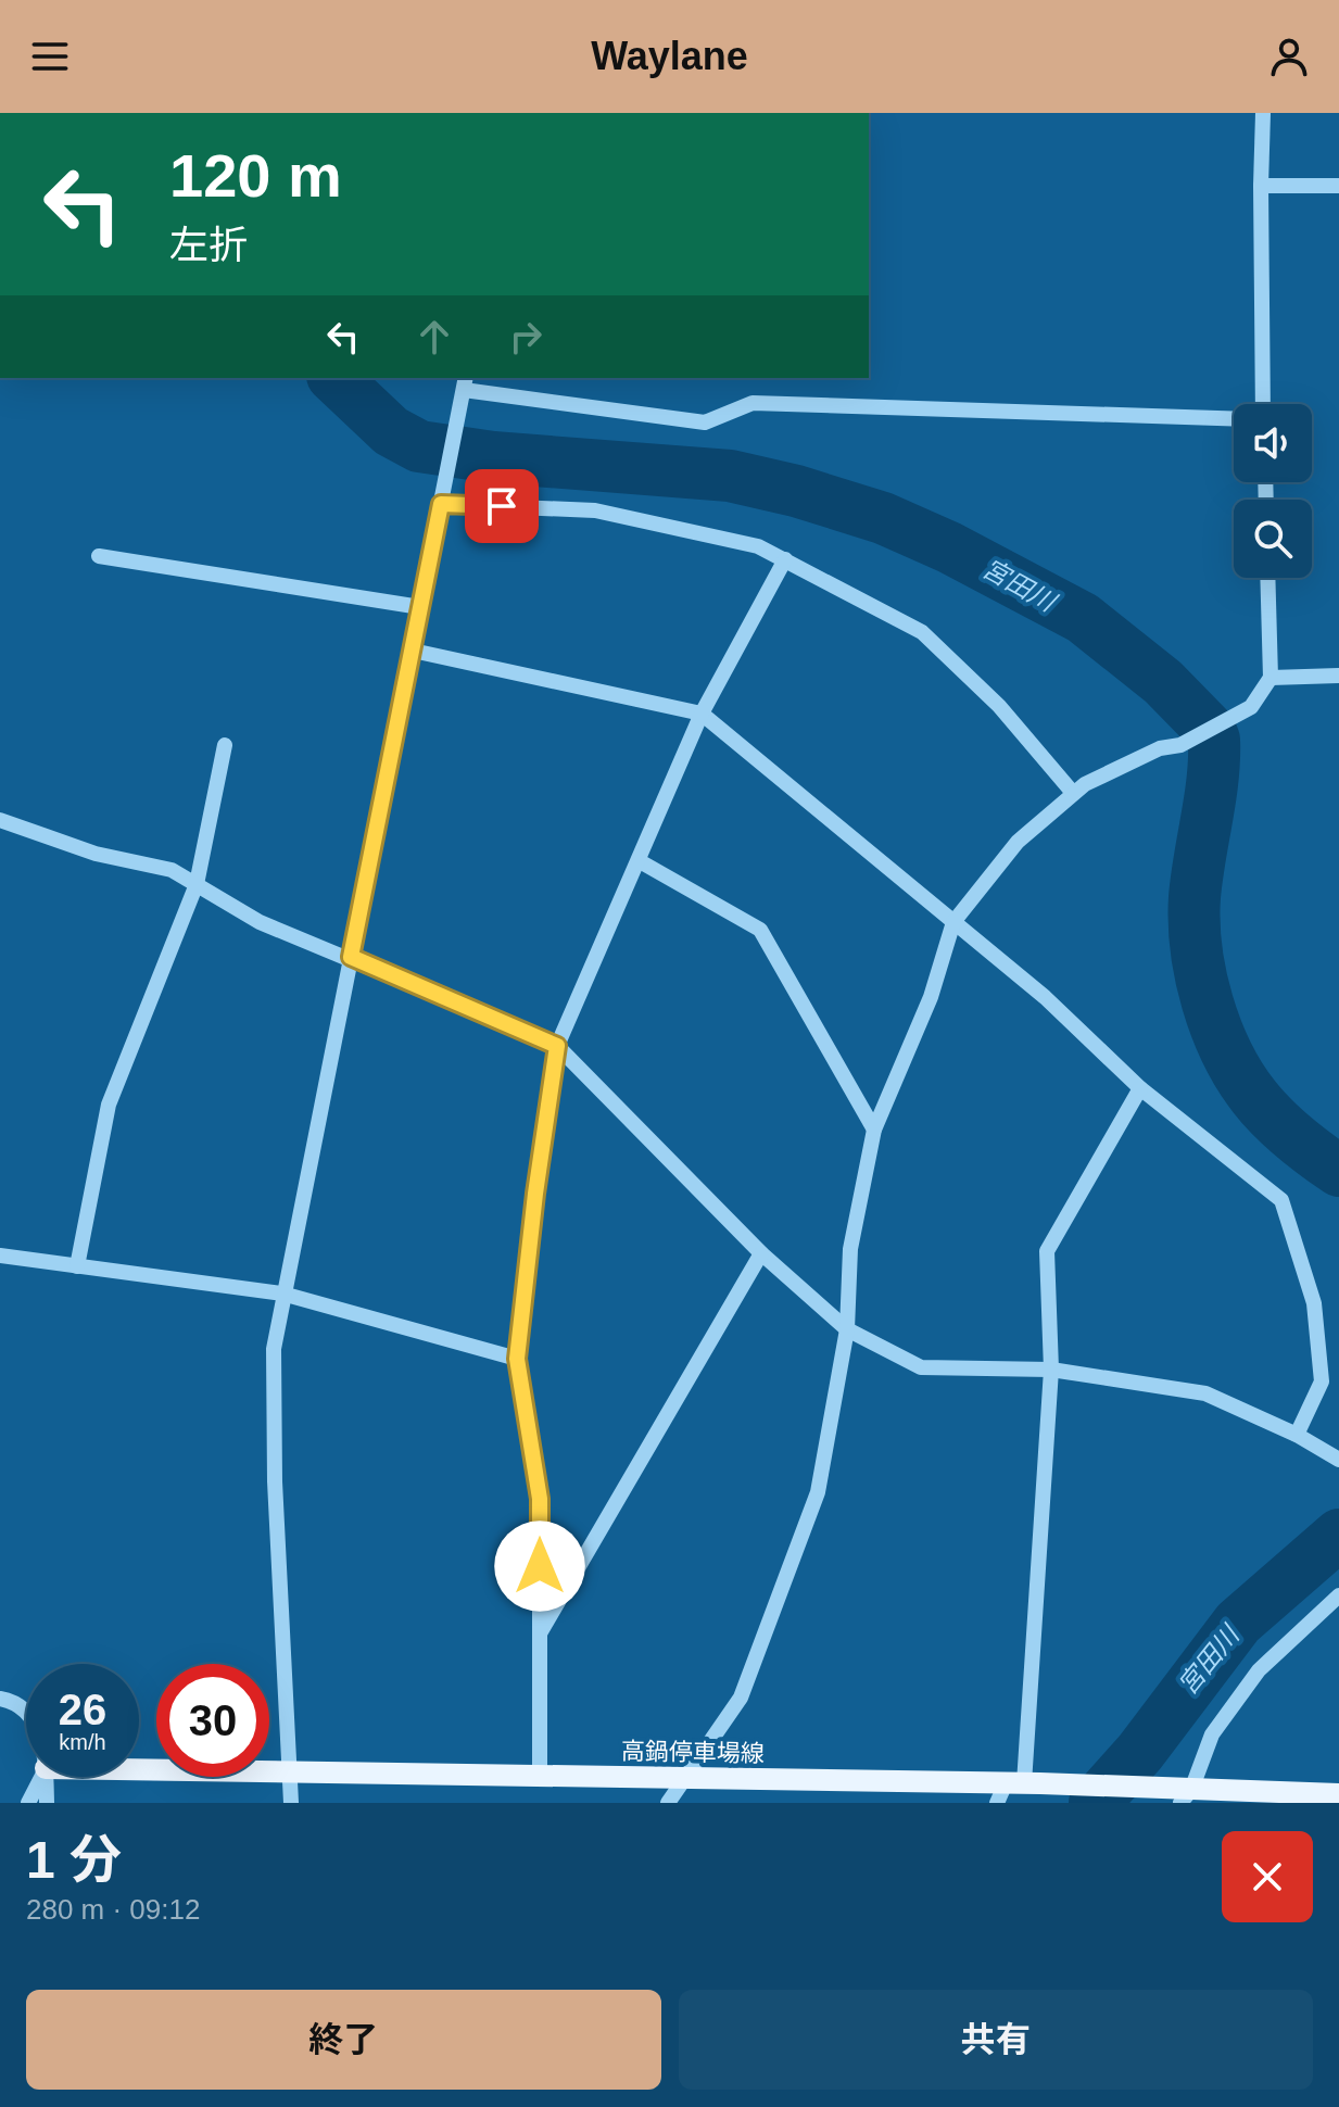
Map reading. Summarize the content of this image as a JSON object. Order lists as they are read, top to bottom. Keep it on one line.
{"streets":{"main road":["高鍋停車場線"]},"water":["宮田川"],"page":{"header":"Waylane","turn":["120 m","左折"],"speed":"26 km/h","limit":"30","heading":["1 分","280 m · 09:12"],"buttons":["終了","共有"]}}
